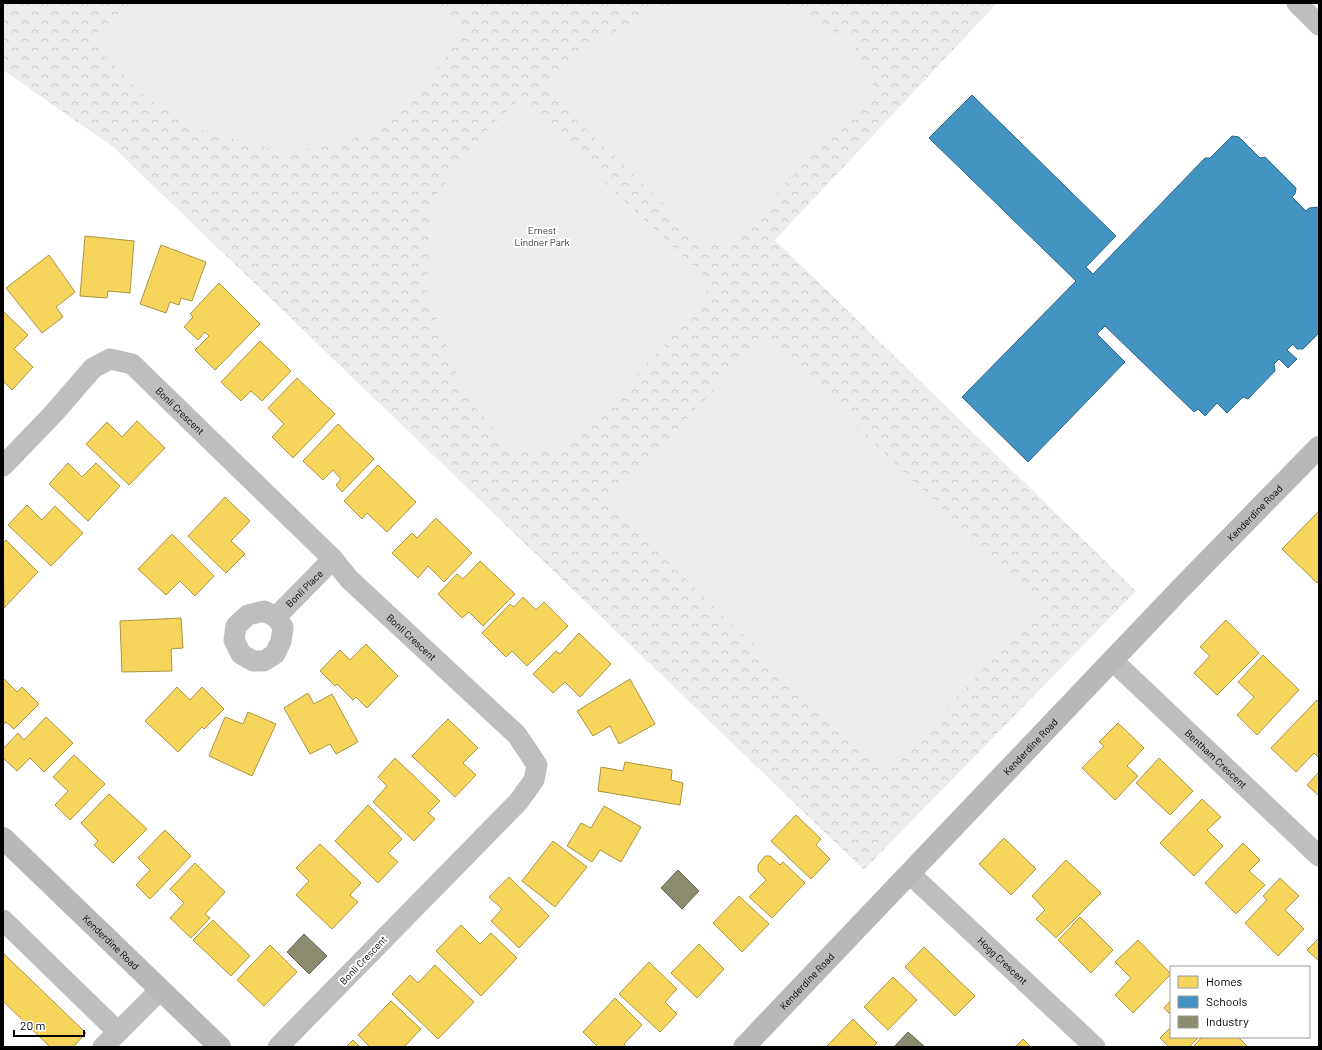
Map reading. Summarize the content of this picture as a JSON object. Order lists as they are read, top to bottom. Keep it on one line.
{"streets":{"street":["Bonli Crescent","Kenderdine Road","Bonli Place","Bentham Crescent","Hogg Crescent"]},"crossings":[["Bonli Crescent","Bonli Place"],["Kenderdine Road","Bentham Crescent"],["Kenderdine Road","Hogg Crescent"]],"parks":["Ernest Lindner Park"],"legend":["Homes","Schools","Industry"],"scale_bar":"20 m"}
